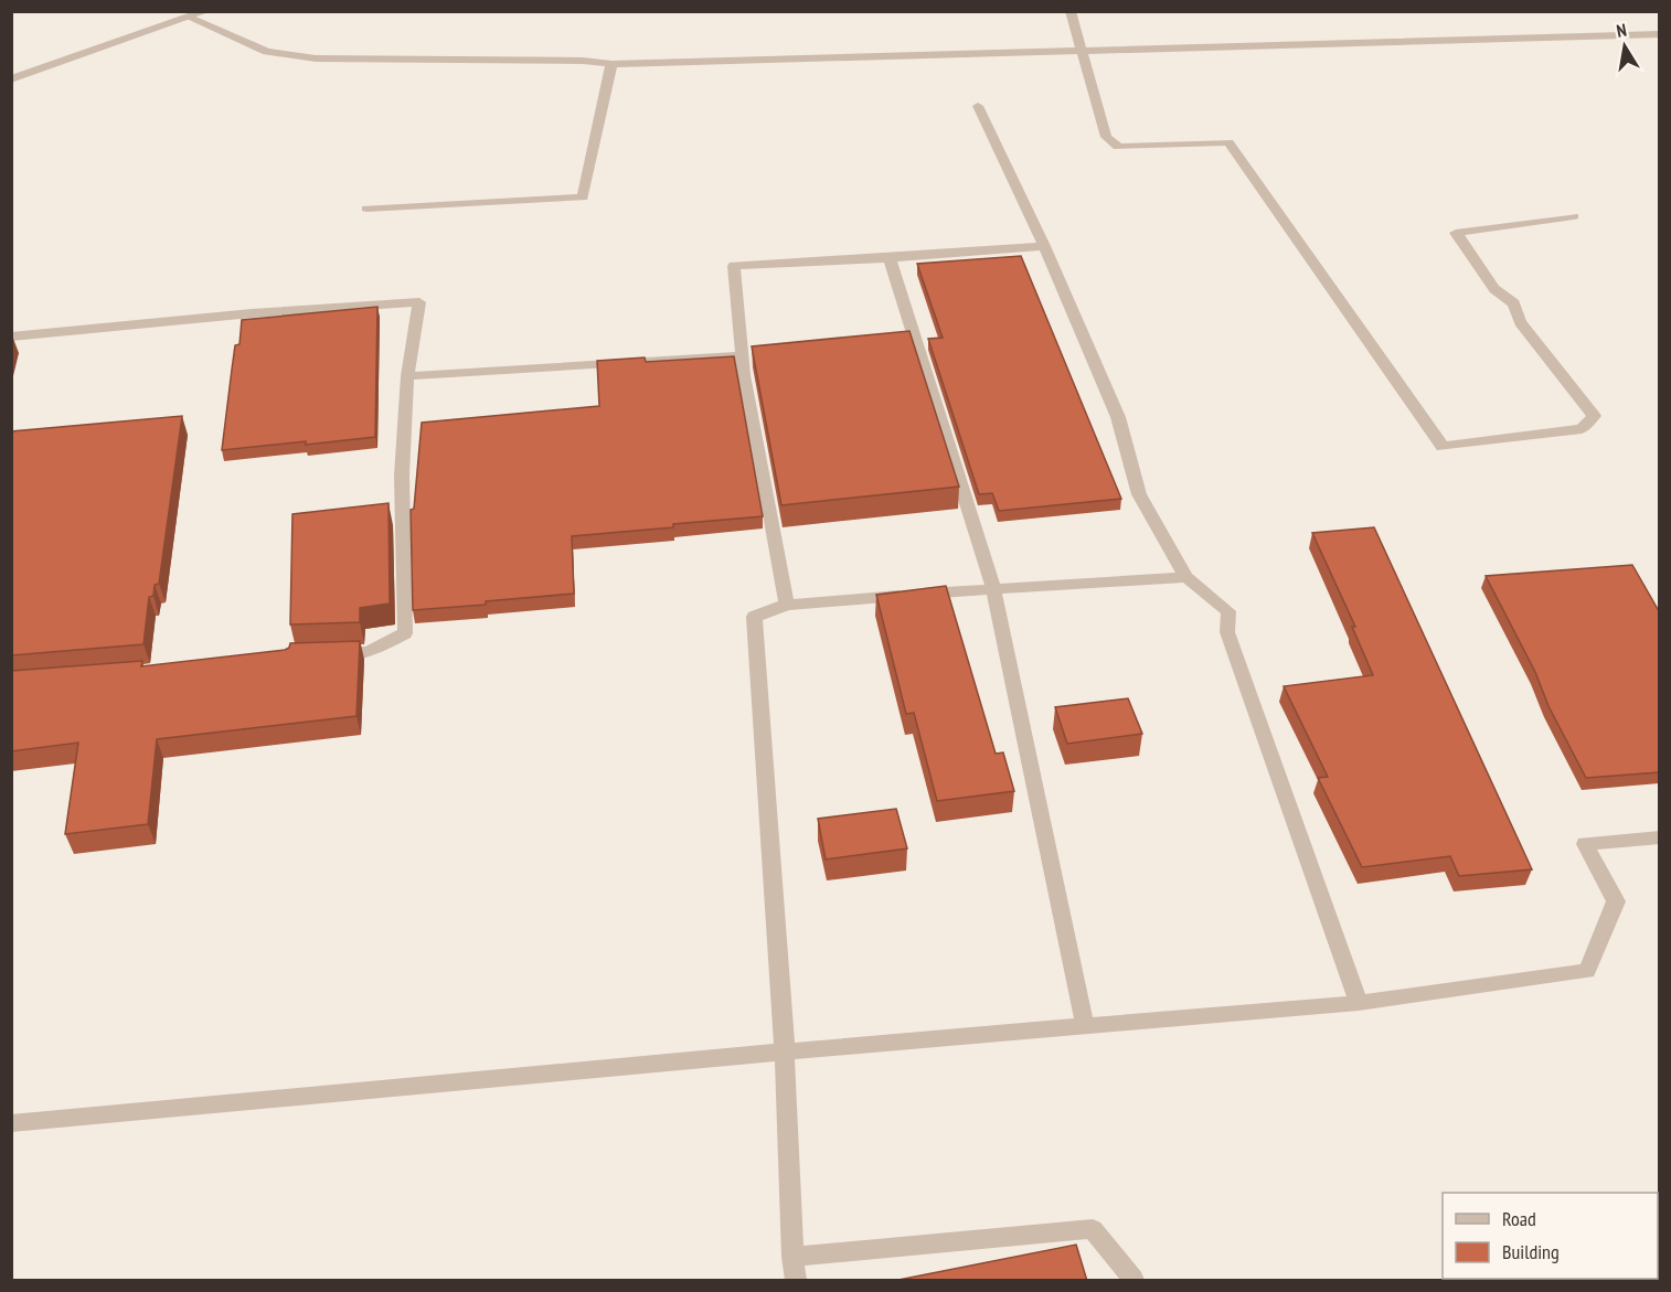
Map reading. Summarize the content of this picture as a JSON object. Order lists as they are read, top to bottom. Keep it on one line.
{"legend":["Road","Building"],"north":"top"}
